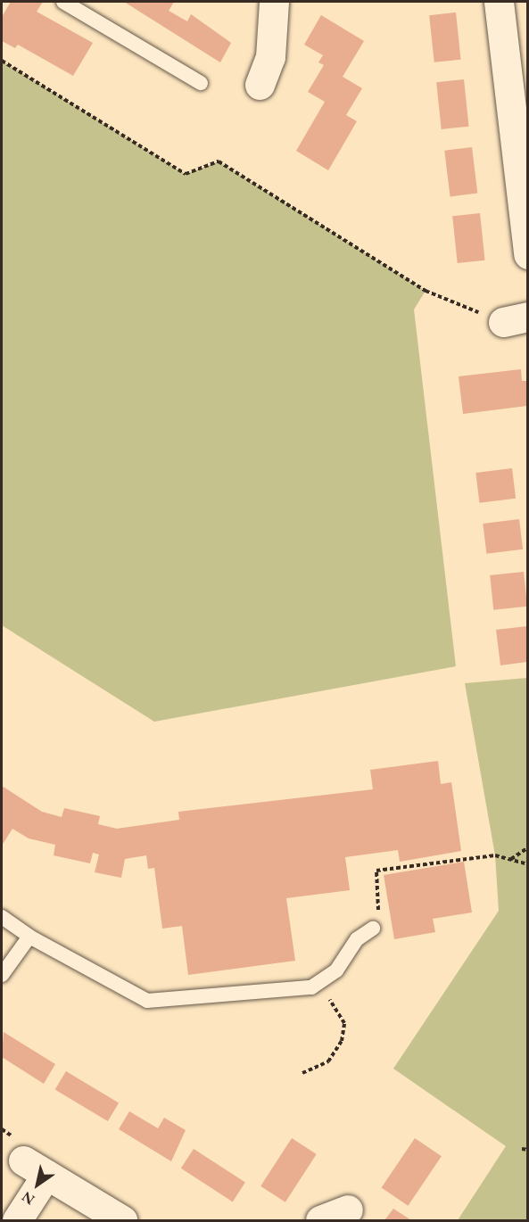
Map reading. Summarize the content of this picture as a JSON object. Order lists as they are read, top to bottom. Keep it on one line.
{"north":"bottom left"}
